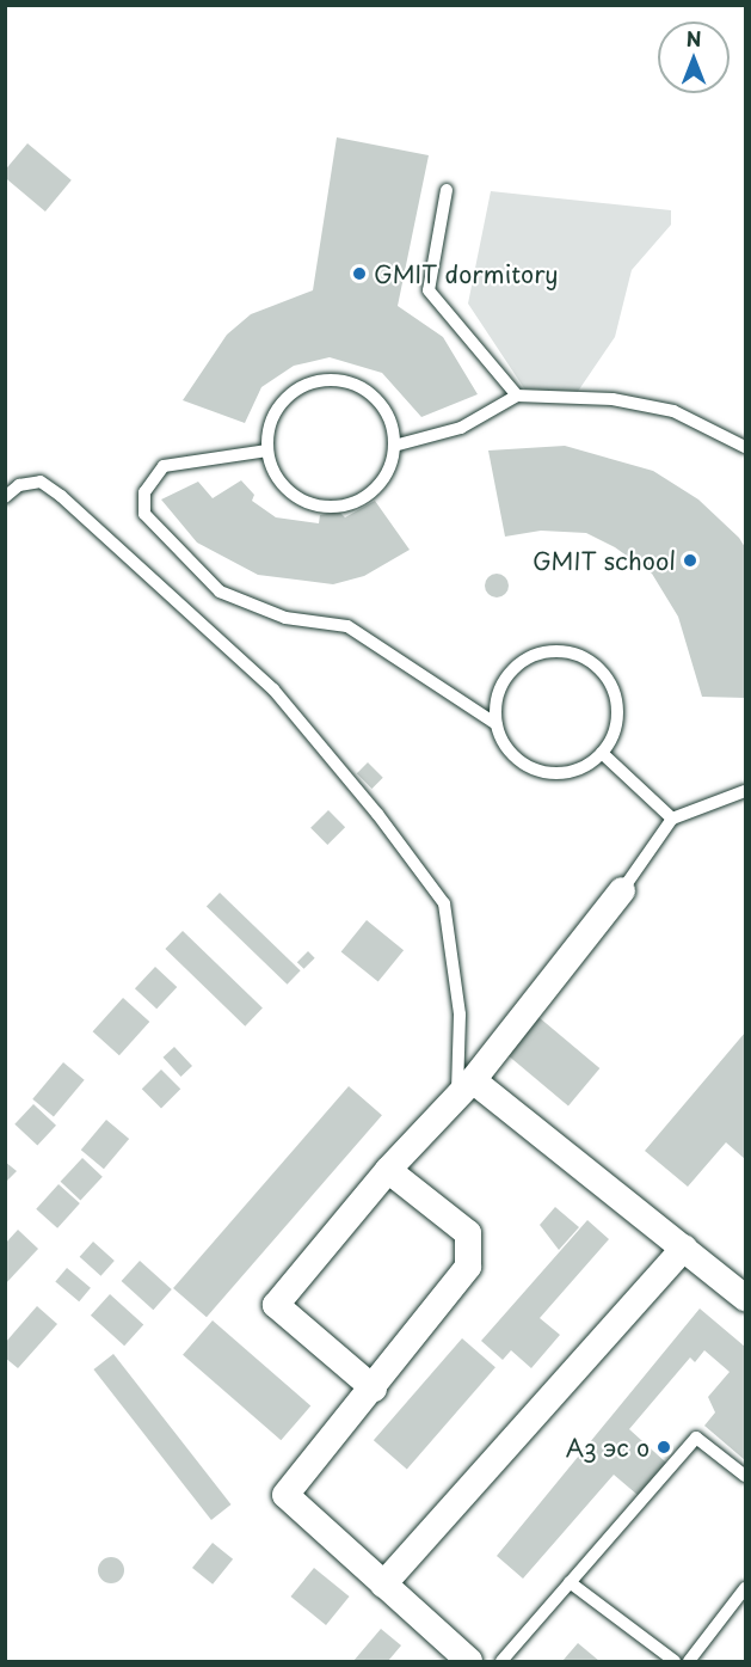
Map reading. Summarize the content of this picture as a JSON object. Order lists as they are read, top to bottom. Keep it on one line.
{"places":["GMIT dormitory","GMIT school","Аз эс о"],"north":"top"}
